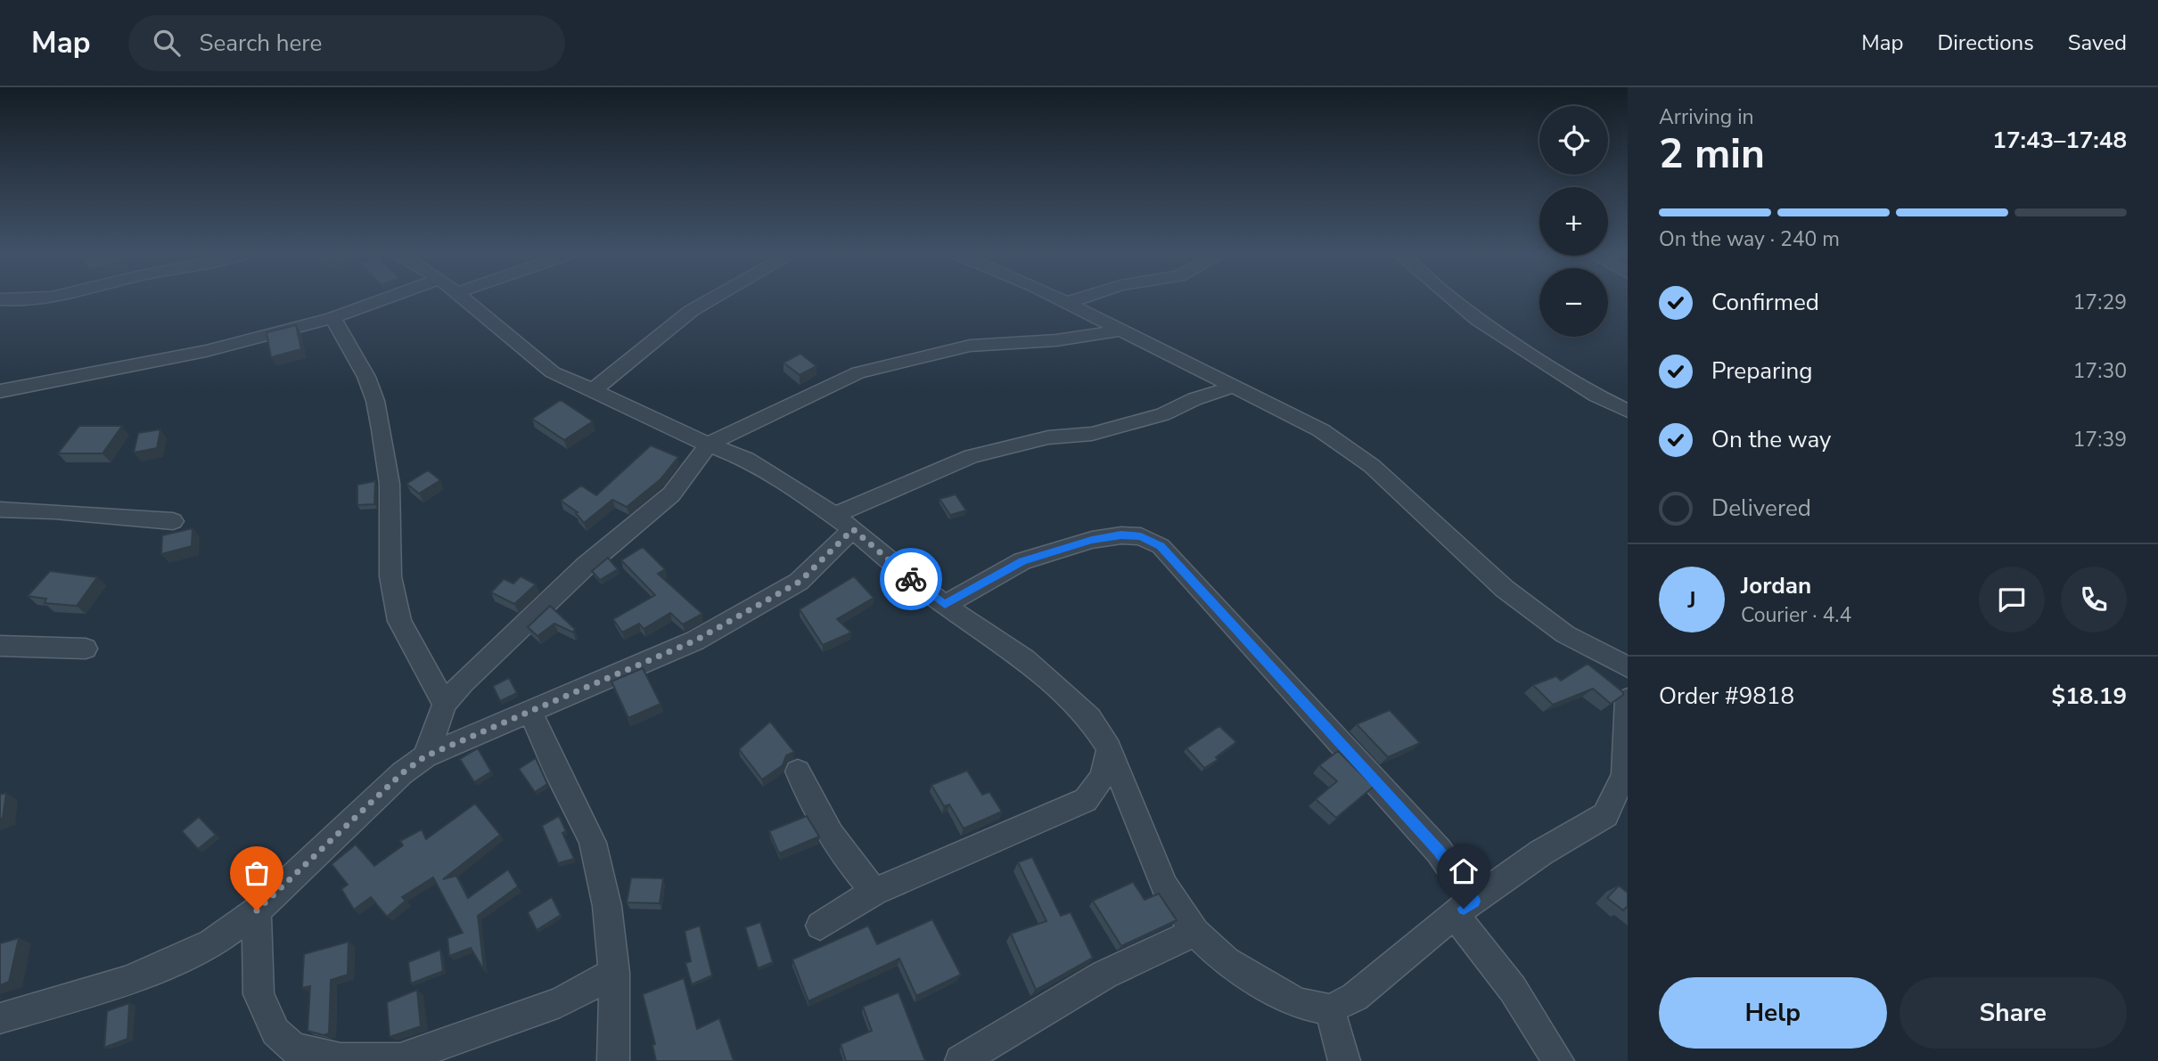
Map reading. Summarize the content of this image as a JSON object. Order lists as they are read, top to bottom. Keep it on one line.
{"page":{"header":"Map","search":"Search here","nav":["Map","Directions","Saved"],"heading":["2 min","Arriving in","17:43–17:48"],"panel":["Jordan","Courier · 4.4","Order #9818","$18.19"],"map_buttons":["+","−"],"bar":"On the way · 240 m","list":[["Confirmed","17:29"],["Preparing","17:30"],["On the way","17:39"],"Delivered"],"round":"J","buttons":["Help","Share"]}}
